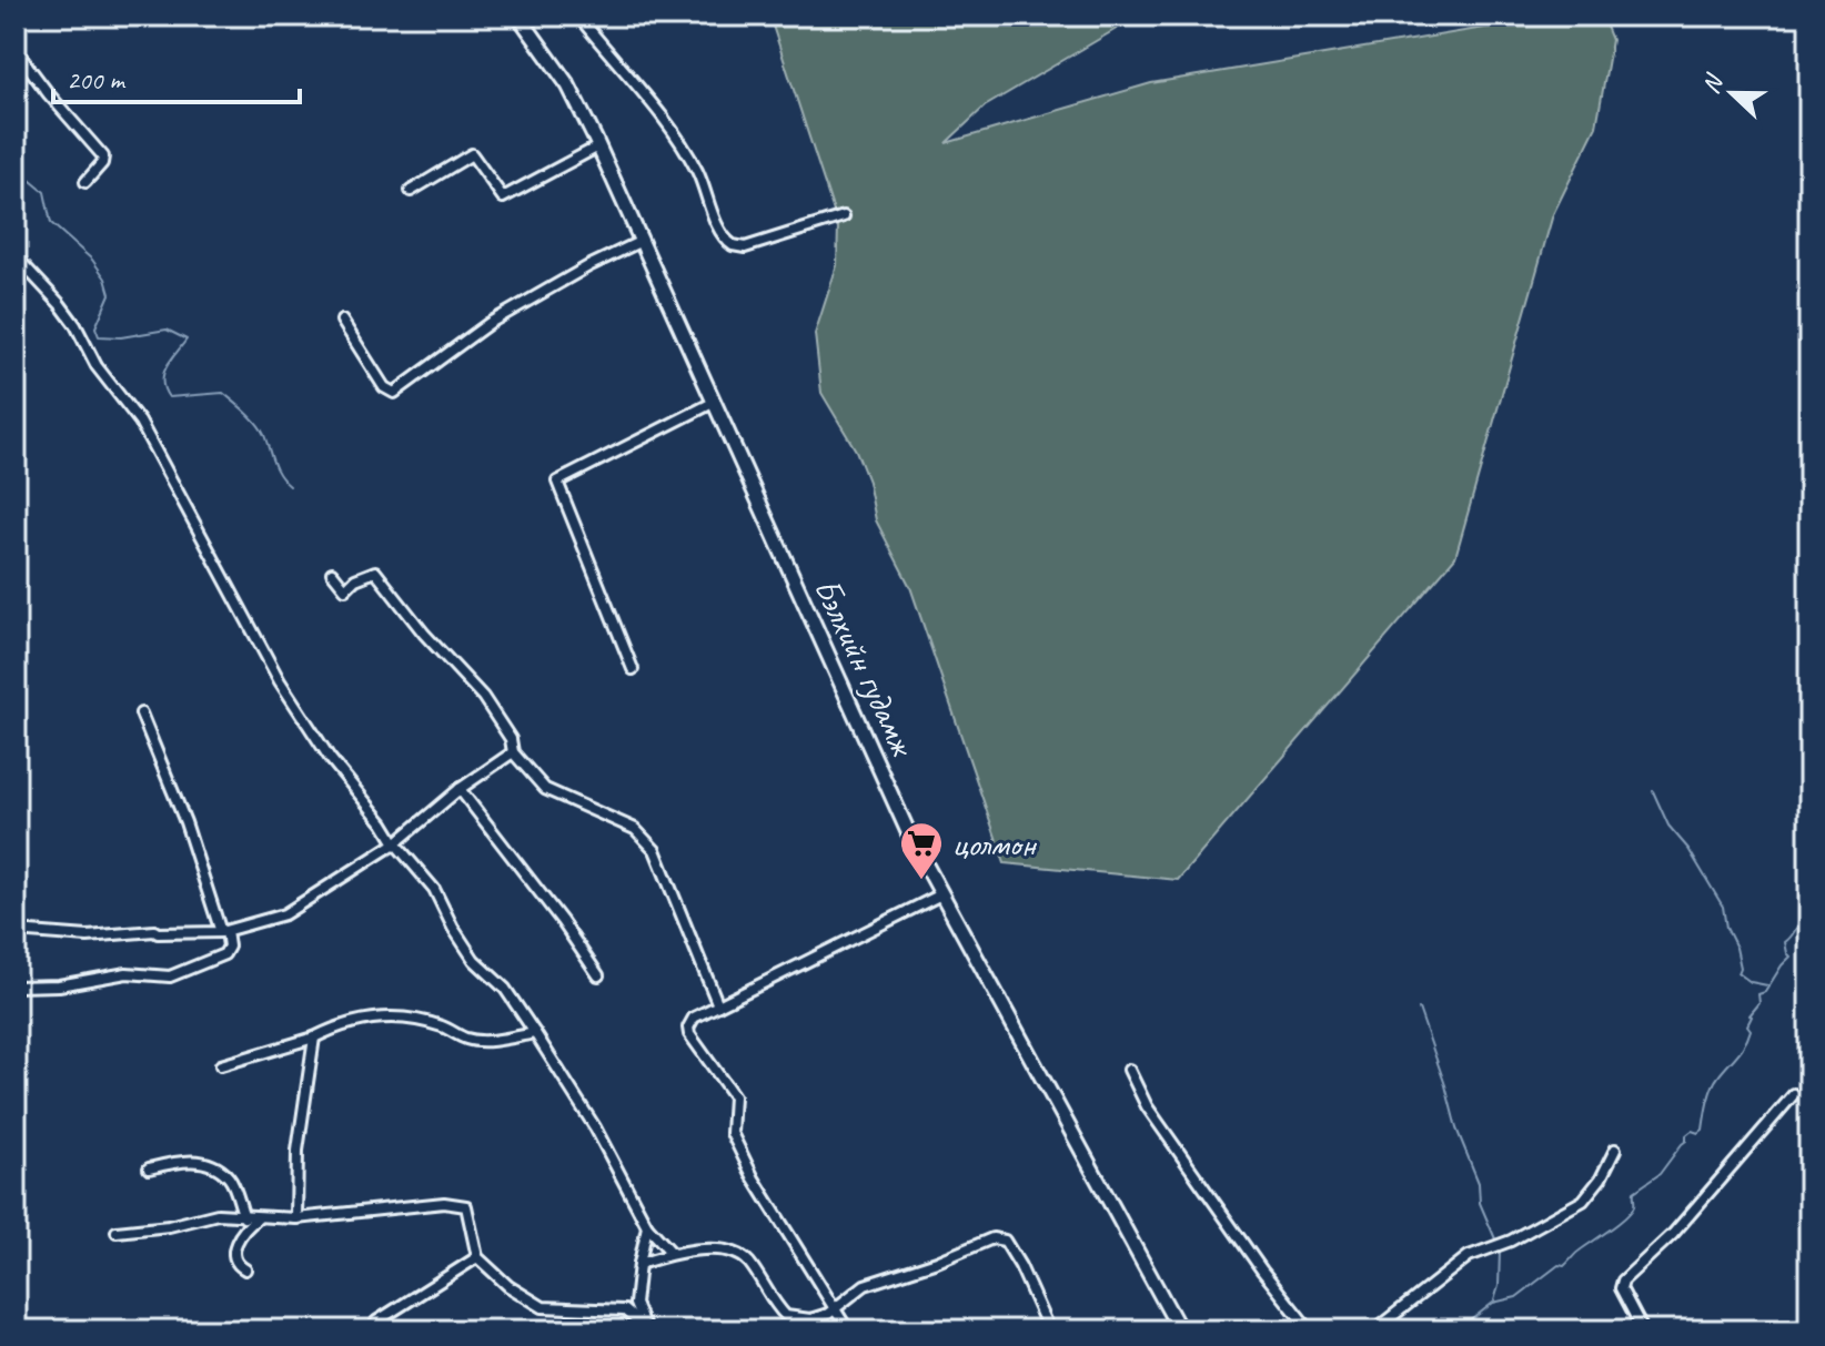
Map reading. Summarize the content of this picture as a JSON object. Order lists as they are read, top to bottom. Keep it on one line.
{"streets":{"main road":["Бэлхийн гудамж"]},"places":{"supermarket":["цолмон"]},"scale_bar":"200 m","north":"left"}
